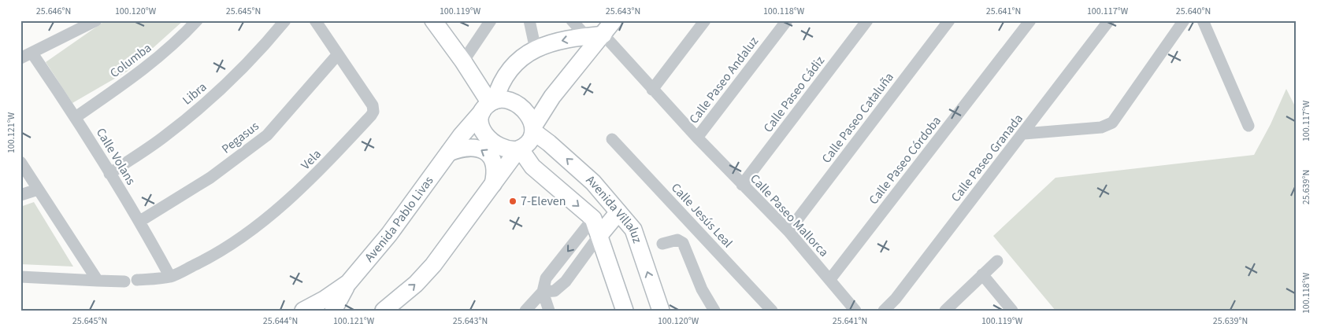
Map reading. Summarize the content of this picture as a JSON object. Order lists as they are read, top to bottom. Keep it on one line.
{"streets":{"street":["Columba","Calle Paseo Andaluz","Libra","Calle Paseo Cádiz","Calle Paseo Cataluña","Pegasus","Calle Volans","Calle Paseo Granada","Vela","Calle Paseo Córdoba","Avenida Villaluz","Calle Jesús Leal","Calle Paseo Mallorca","Avenida Pablo Livas"]},"crossings":[["Columba","Calle Volans"],["Calle Paseo Andaluz","Calle Paseo Mallorca"],["Libra","Calle Volans"],["Calle Paseo Cádiz","Calle Paseo Mallorca"],["Calle Paseo Cataluña","Calle Paseo Mallorca"],["Pegasus","Calle Volans"],["Pegasus","Vela"],["Calle Volans","Vela"],["Calle Paseo Córdoba","Calle Paseo Mallorca"],["Avenida Villaluz","Avenida Pablo Livas"],["Calle Paseo Mallorca","Avenida Pablo Livas"]],"places":["7-Eleven"],"coordinates":["25.646°N","100.120°W","25.645°N","100.119°W","25.643°N","100.118°W","25.641°N","100.117°W","25.640°N","100.121°W","25.639°N","25.644°N"]}
